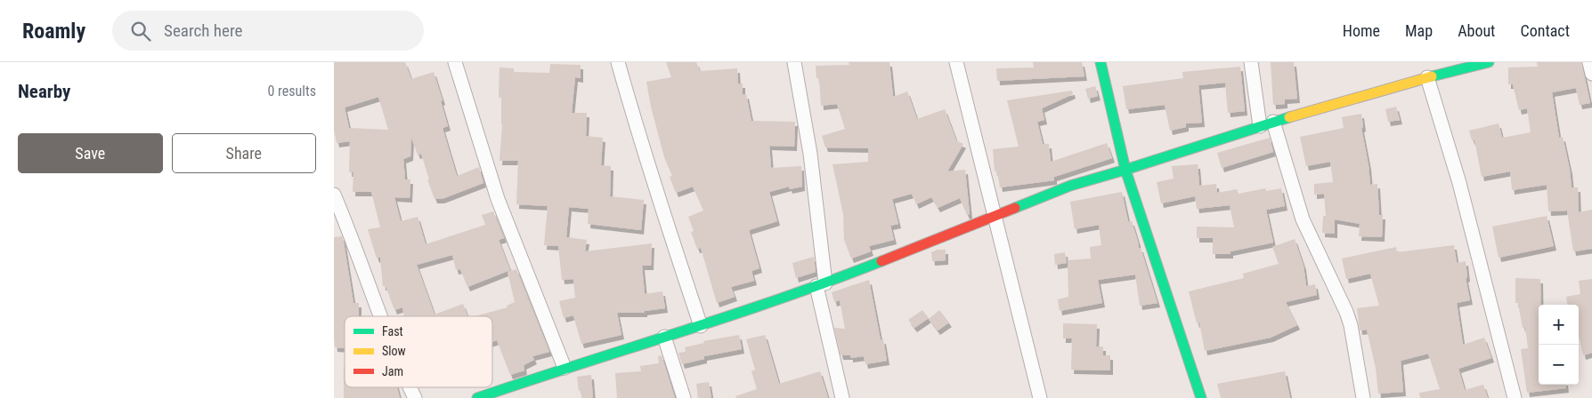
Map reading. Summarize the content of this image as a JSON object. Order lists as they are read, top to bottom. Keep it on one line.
{"legend":["Fast","Slow","Jam"],"page":{"header":"Roamly","search":"Search here","nav":["Home","Map","About","Contact"],"heading":["Nearby","0 results"],"buttons":["Save","Share"],"map_buttons":["+","−"]}}
